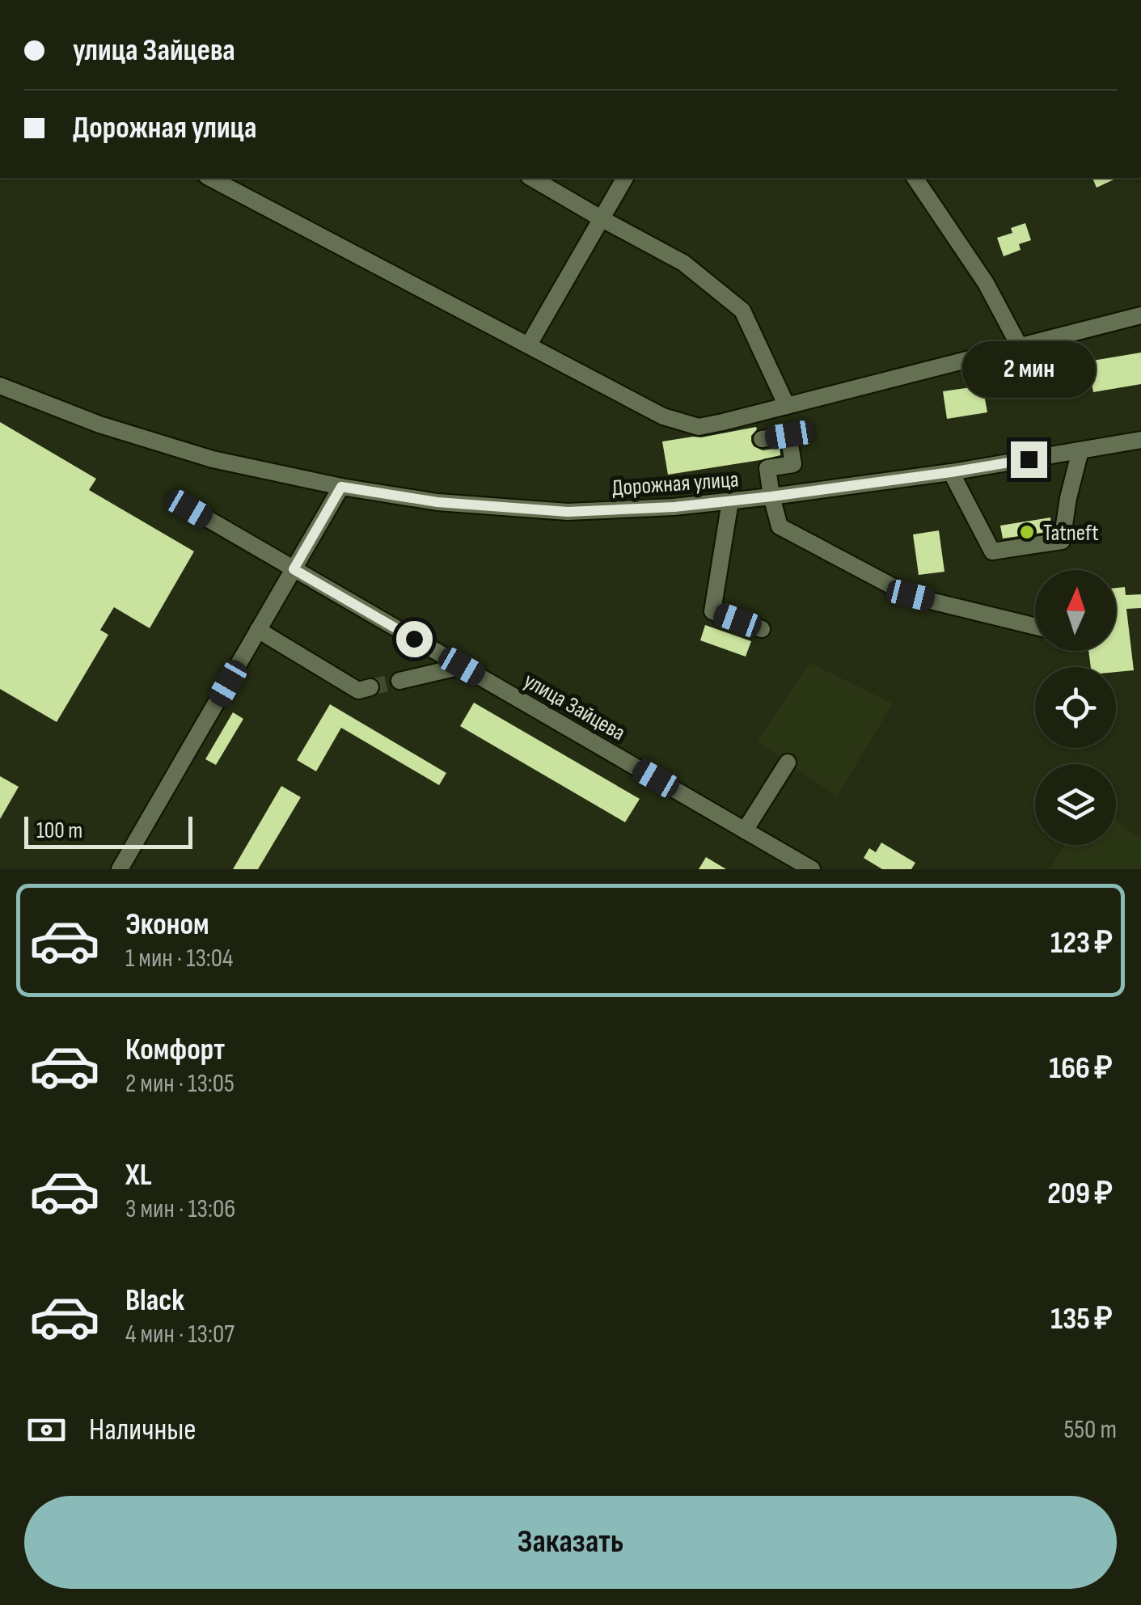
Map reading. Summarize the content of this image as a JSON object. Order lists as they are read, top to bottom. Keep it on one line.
{"streets":{"street":["Дорожная улица","улица Зайцева"]},"places":["Tatneft"],"scale_bar":"100 m","north":"top","page":{"banner":["улица Зайцева","Дорожная улица"],"bubble":"2 мин","scale":"100 m","list":[{"name":"Эконом","note":"1 мин · 13:04","value":"123 ₽"},{"name":"Комфорт","note":"2 мин · 13:05","value":"166 ₽"},{"name":"XL","note":"3 мин · 13:06","value":"209 ₽"},{"name":"Black","note":"4 мин · 13:07","value":"135 ₽"}],"pay":["Наличные","550 m"],"buttons":"Заказать"}}
